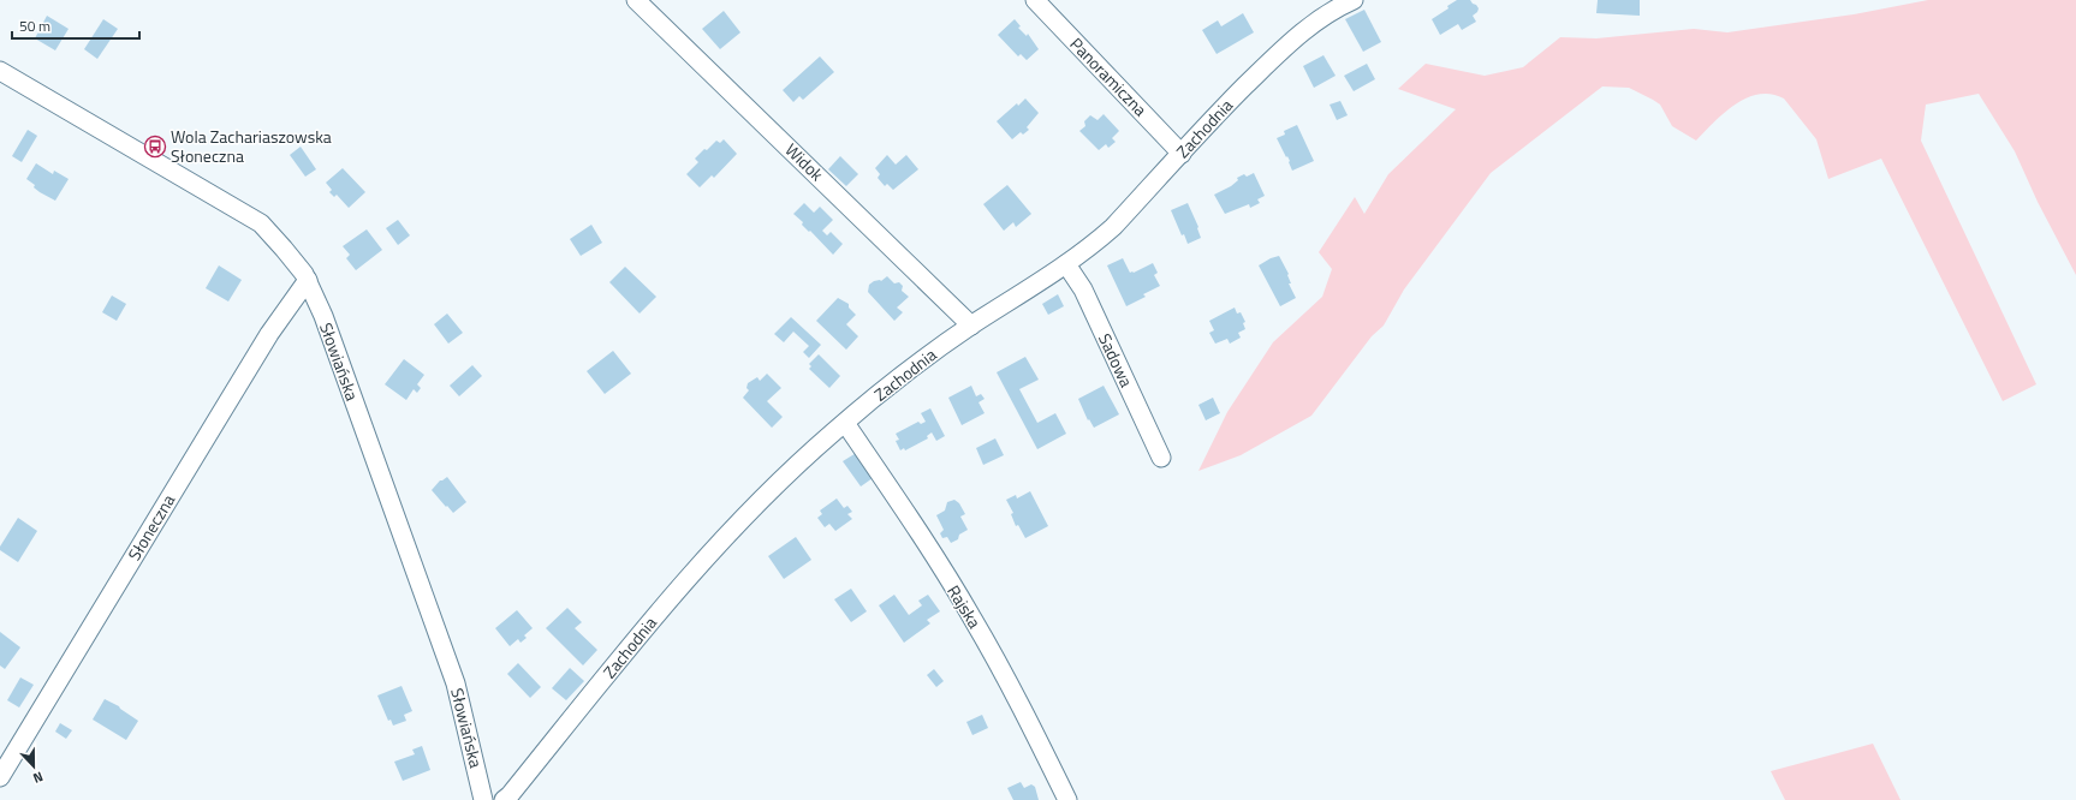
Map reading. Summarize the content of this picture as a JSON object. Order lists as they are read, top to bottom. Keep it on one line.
{"streets":{"street":["Panoramiczna","Zachodnia","Widok","Sadowa","Słowiańska","Słoneczna","Rajska"]},"crossings":[["Panoramiczna","Zachodnia"],["Zachodnia","Widok"],["Zachodnia","Sadowa"],["Zachodnia","Rajska"],["Słowiańska","Słoneczna"]],"places":{"bus stop":["Wola Zachariaszowska Słoneczna"]},"scale_bar":"50 m","north":"bottom"}
